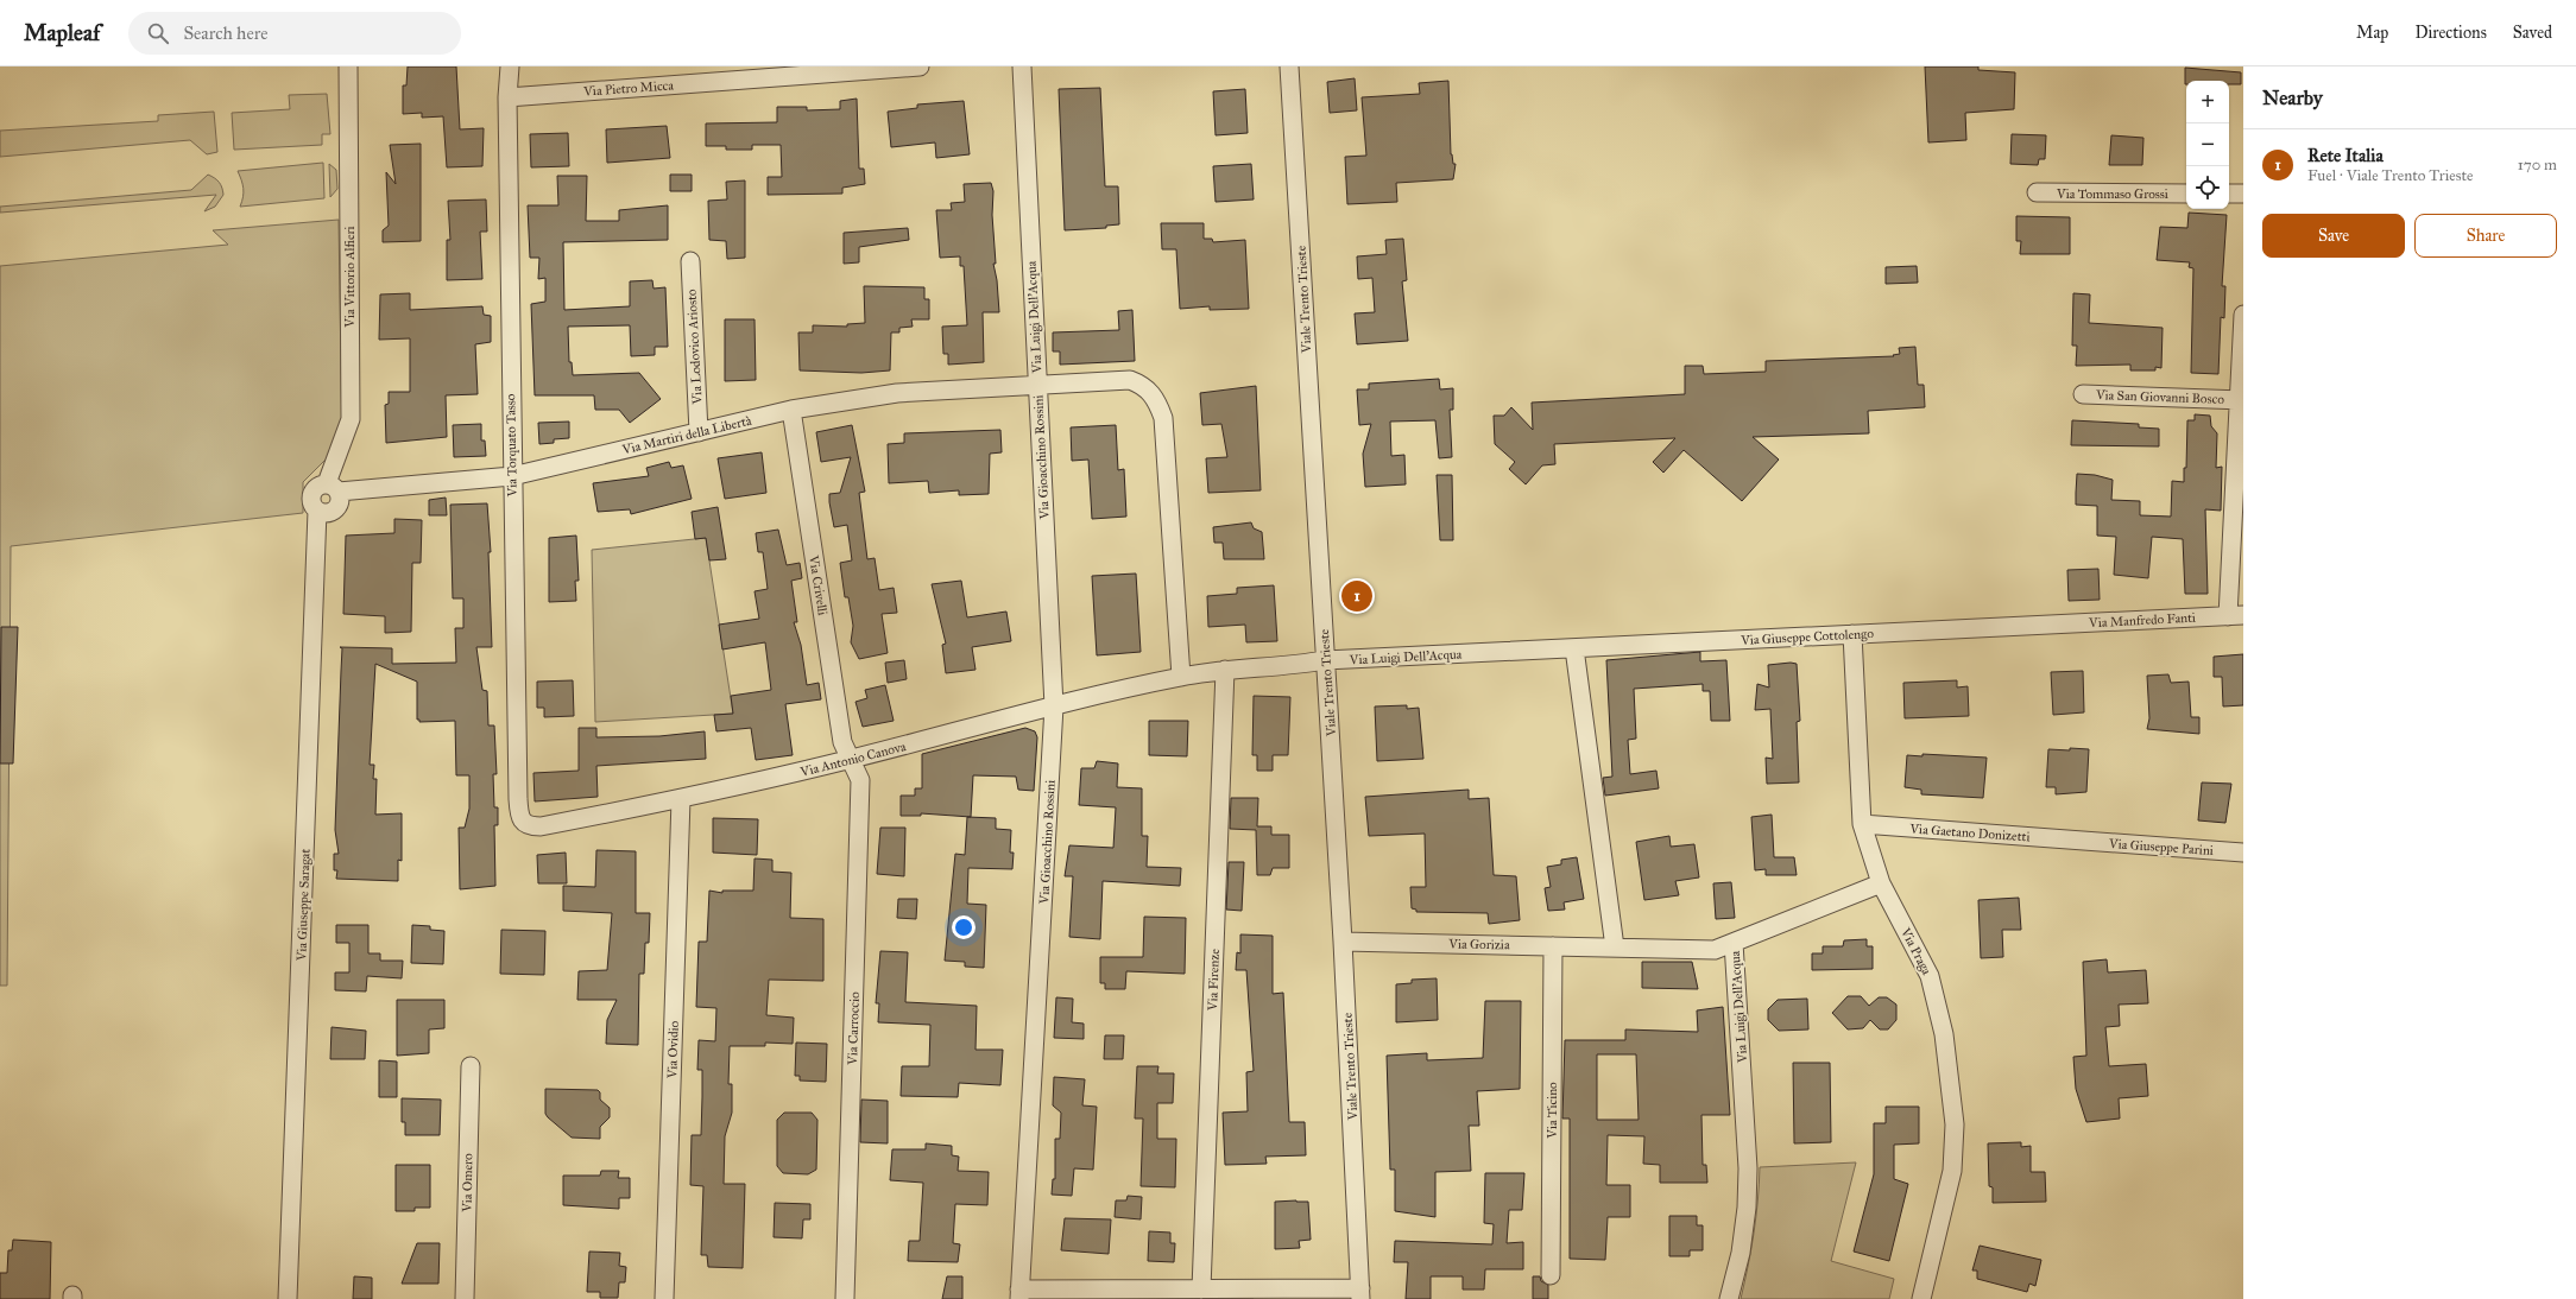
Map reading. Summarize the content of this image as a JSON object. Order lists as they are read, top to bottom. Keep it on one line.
{"streets":{"street":["Via Pietro Micca","Via Tommaso Grossi","Via Vittorio Alfieri","Viale Trento Trieste","Via Luigi Dell'Acqua","Via Lodovico Ariosto","Via San Giovanni Bosco","Via Martiri della Libertà","Via Torquato Tasso","Via Gioacchino Rossini","Via Crivelli","Via Manfredo Fanti","Via Giuseppe Cottolengo","Via Antonio Canova","Via Gaetano Donizetti","Via Giuseppe Parini","Via Giuseppe Saragat","Via Gorizia","Via Praga","Via Firenze","Via Carroccio","Via Ovidio","Via Ticino","Via Omero"]},"crossings":[["Via Pietro Micca","Via Torquato Tasso"],["Via Vittorio Alfieri","Via Martiri della Libertà"],["Via Vittorio Alfieri","Via Giuseppe Saragat"],["Viale Trento Trieste","Via Luigi Dell'Acqua"],["Viale Trento Trieste","Via Gorizia"],["Via Luigi Dell'Acqua","Via Martiri della Libertà"],["Via Luigi Dell'Acqua","Via Gioacchino Rossini"],["Via Luigi Dell'Acqua","Via Giuseppe Cottolengo"],["Via Luigi Dell'Acqua","Via Antonio Canova"],["Via Luigi Dell'Acqua","Via Gorizia"],["Via Luigi Dell'Acqua","Via Firenze"],["Via Lodovico Ariosto","Via Martiri della Libertà"],["Via San Giovanni Bosco","Via Manfredo Fanti"],["Via Martiri della Libertà","Via Torquato Tasso"],["Via Martiri della Libertà","Via Gioacchino Rossini"],["Via Martiri della Libertà","Via Crivelli"],["Via Martiri della Libertà","Via Giuseppe Saragat"],["Via Torquato Tasso","Via Antonio Canova"],["Via Gioacchino Rossini","Via Antonio Canova"],["Via Crivelli","Via Antonio Canova"],["Via Crivelli","Via Carroccio"],["Via Manfredo Fanti","Via Giuseppe Cottolengo"],["Via Giuseppe Cottolengo","Via Praga"],["Via Antonio Canova","Via Carroccio"],["Via Antonio Canova","Via Ovidio"],["Via Gaetano Donizetti","Via Giuseppe Parini"],["Via Gaetano Donizetti","Via Praga"],["Via Gorizia","Via Ticino"]],"page":{"header":"Mapleaf","search":"Search here","nav":["Map","Directions","Saved"],"heading":"Nearby","map_buttons":["+","−"],"list":[{"mark":"1","name":"Rete Italia","note":"Fuel · Viale Trento Trieste","value":"170 m"}],"buttons":["Save","Share"],"pins":"1"}}
